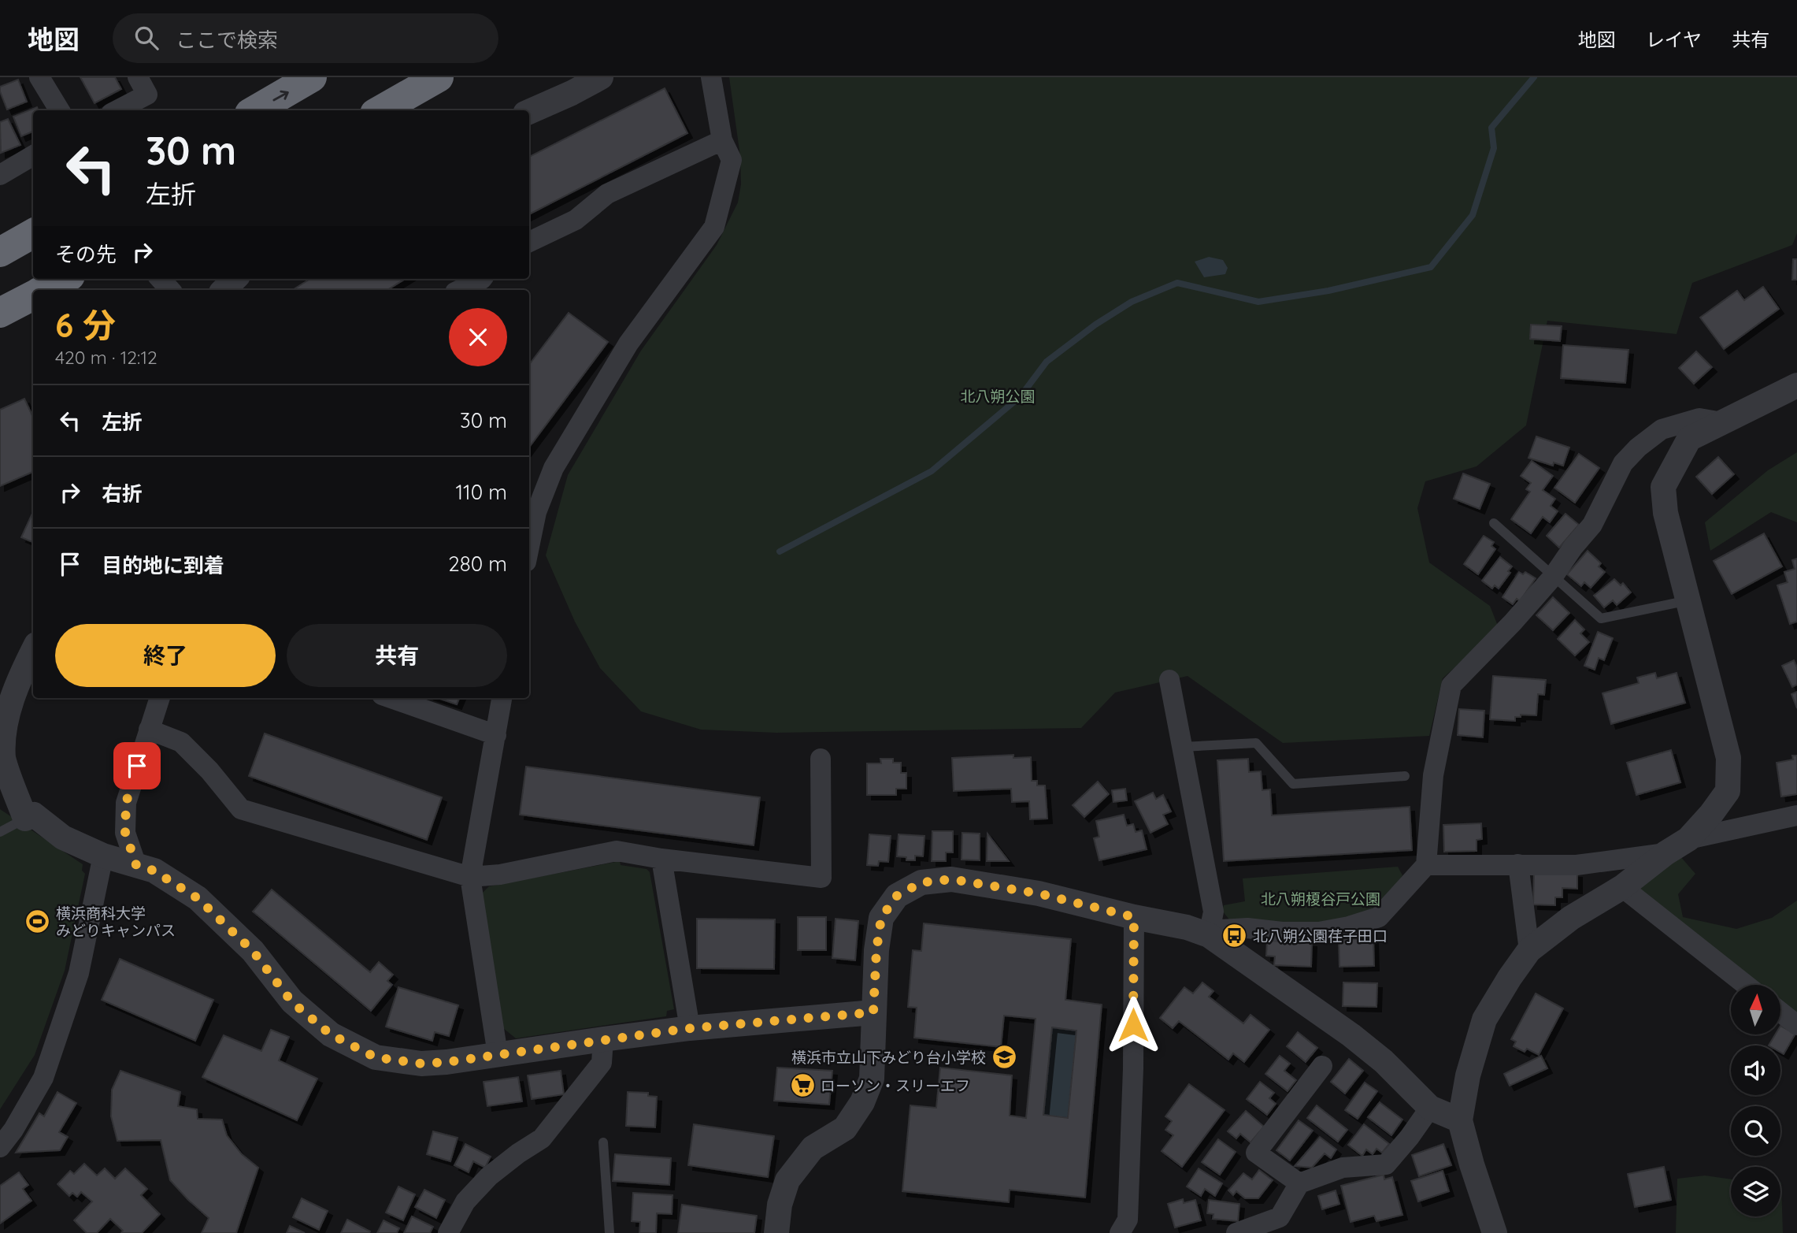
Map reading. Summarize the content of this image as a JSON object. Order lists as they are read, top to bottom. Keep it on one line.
{"parks":["北八朔公園","北八朔榎谷戸公園"],"places":{"sports":["横浜商科大学 みどりキャンパス"],"bus stop":["北八朔公園荏子田口"],"school or university":["横浜市立山下みどり台小学校"],"supermarket":["ローソン・スリーエフ"]},"north":"top","page":{"header":"地図","search":"ここで検索","nav":["地図","レイヤ","共有"],"turn":["30 m","左折"],"then":"その先","heading":["6 分","420 m · 12:12"],"list":[{"name":"左折","value":"30 m"},{"name":"右折","value":"110 m"},{"name":"目的地に到着","value":"280 m"}],"buttons":["終了","共有"]}}
